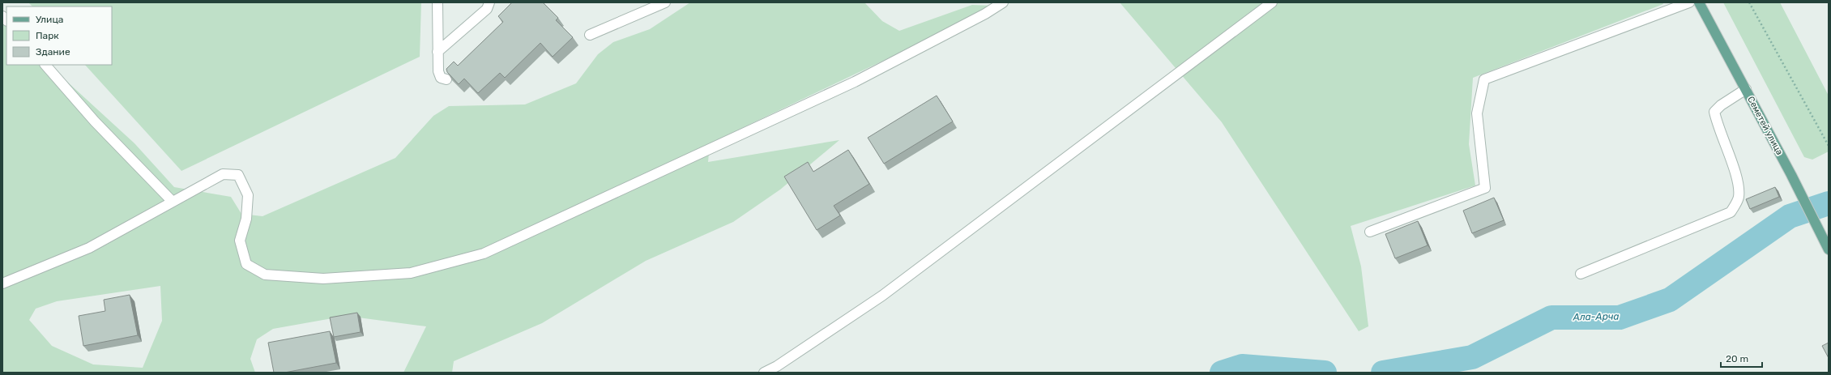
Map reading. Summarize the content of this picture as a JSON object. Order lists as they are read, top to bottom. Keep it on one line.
{"streets":{"main road":["Семетей улица"]},"water":["Ала-Арча"],"legend":["Улица","Парк","Здание"],"scale_bar":"20 m"}
